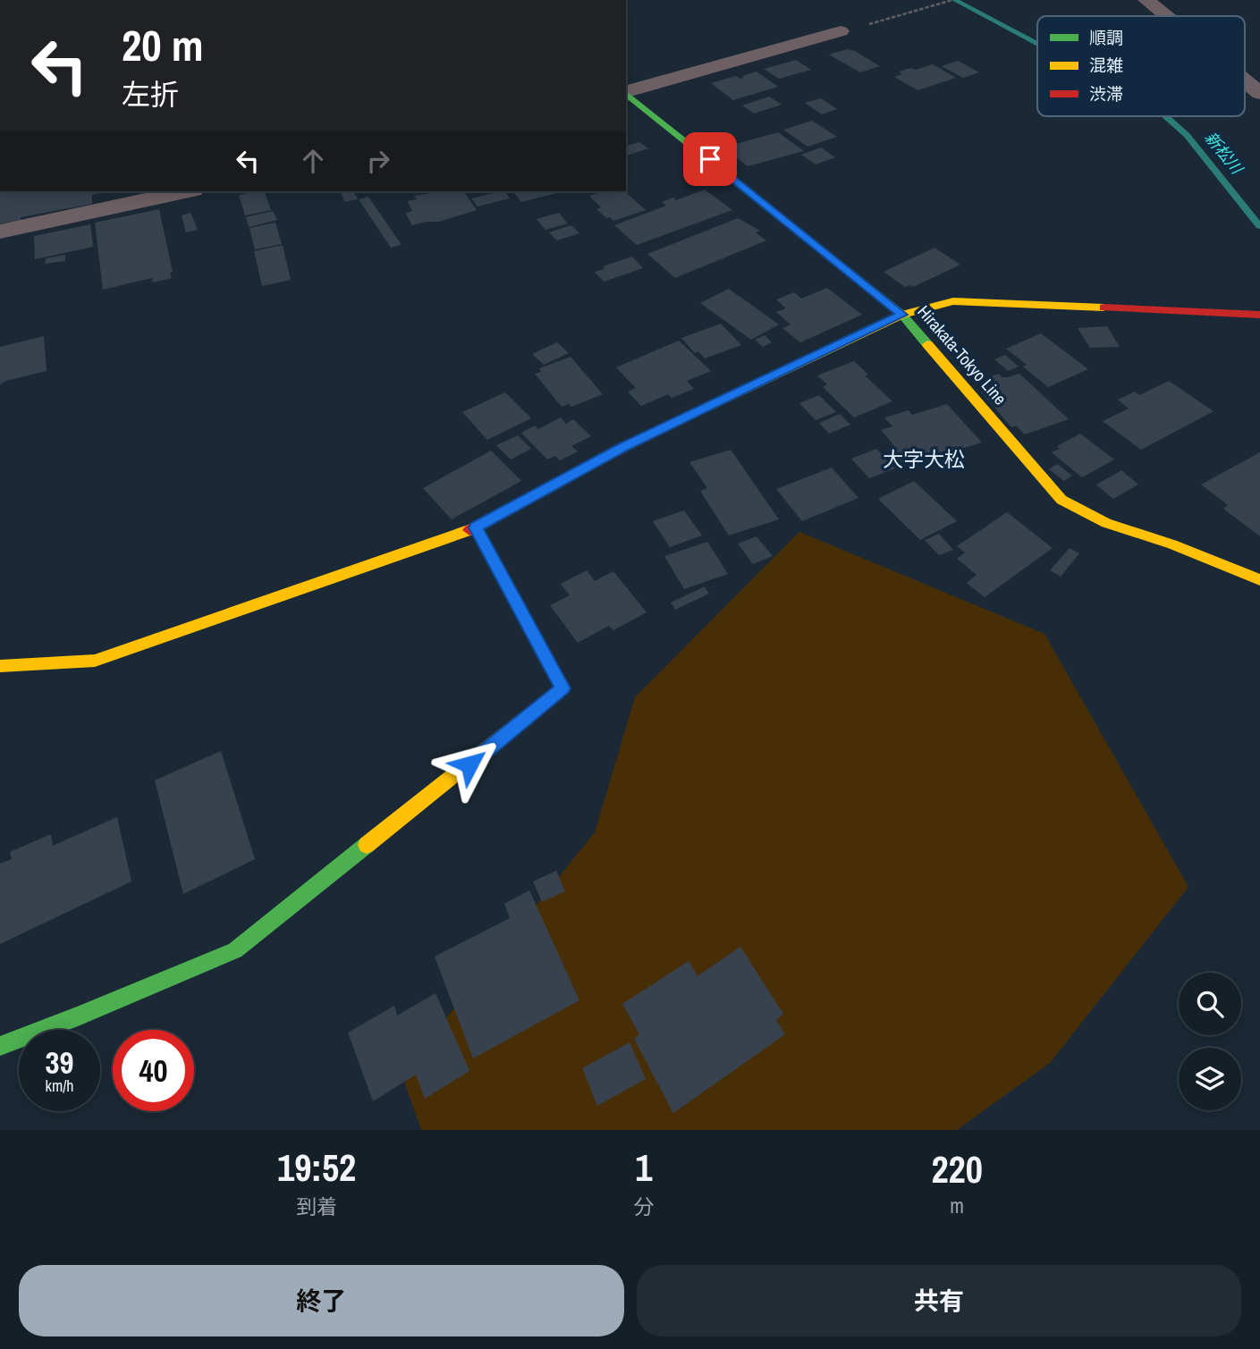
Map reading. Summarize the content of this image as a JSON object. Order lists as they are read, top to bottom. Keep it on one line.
{"streets":{"street":["Hirakata-Tokyo Line"]},"districts":["大字大松"],"water":["新松川"],"legend":["順調","混雑","渋滞"],"page":{"turn":["20 m","左折"],"speed":"39 km/h","limit":"40","eta":["19:52","到着","1","分","220","m"],"buttons":["終了","共有"]}}
